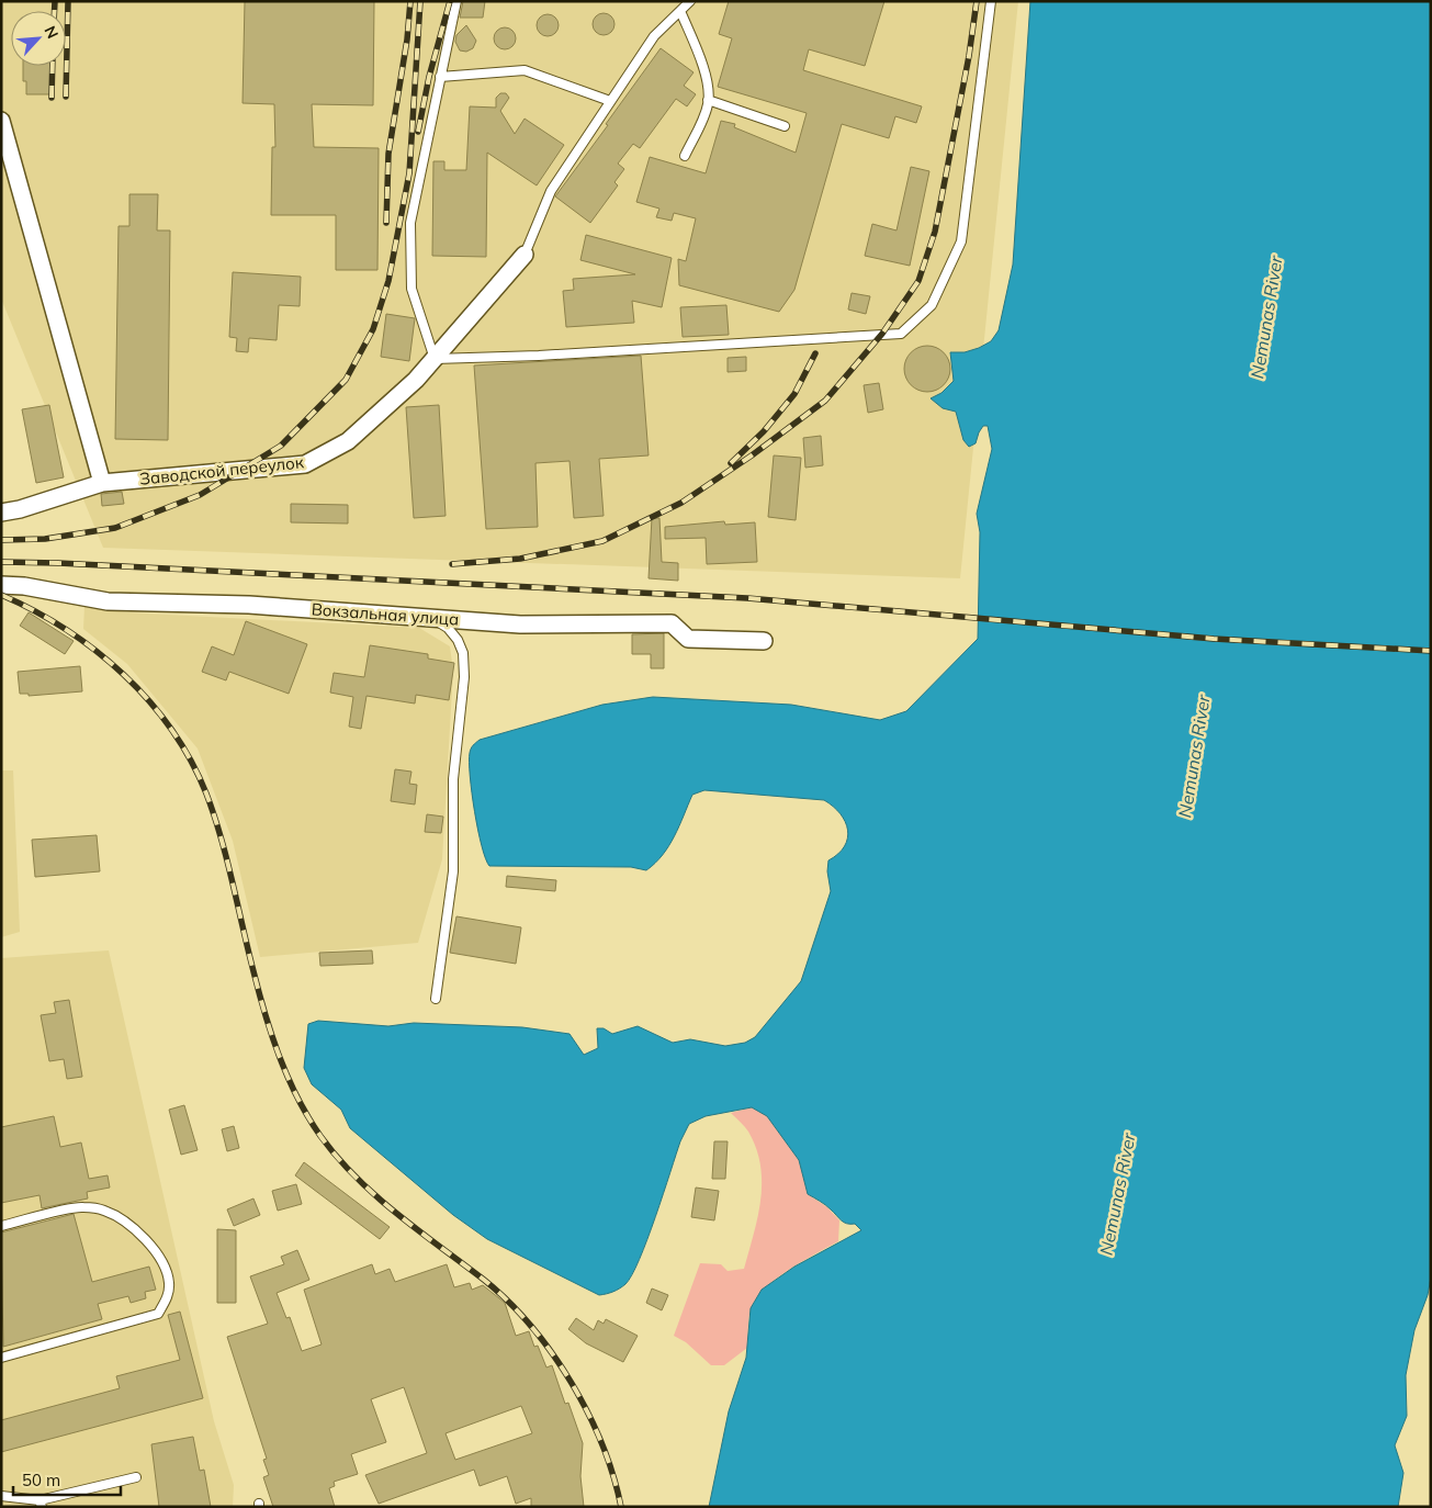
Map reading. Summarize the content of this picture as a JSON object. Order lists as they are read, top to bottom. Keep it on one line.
{"streets":{"street":["Заводской переулок","Вокзальная улица"]},"water":["Nemunas River"],"scale_bar":"50 m","north":"top right"}
